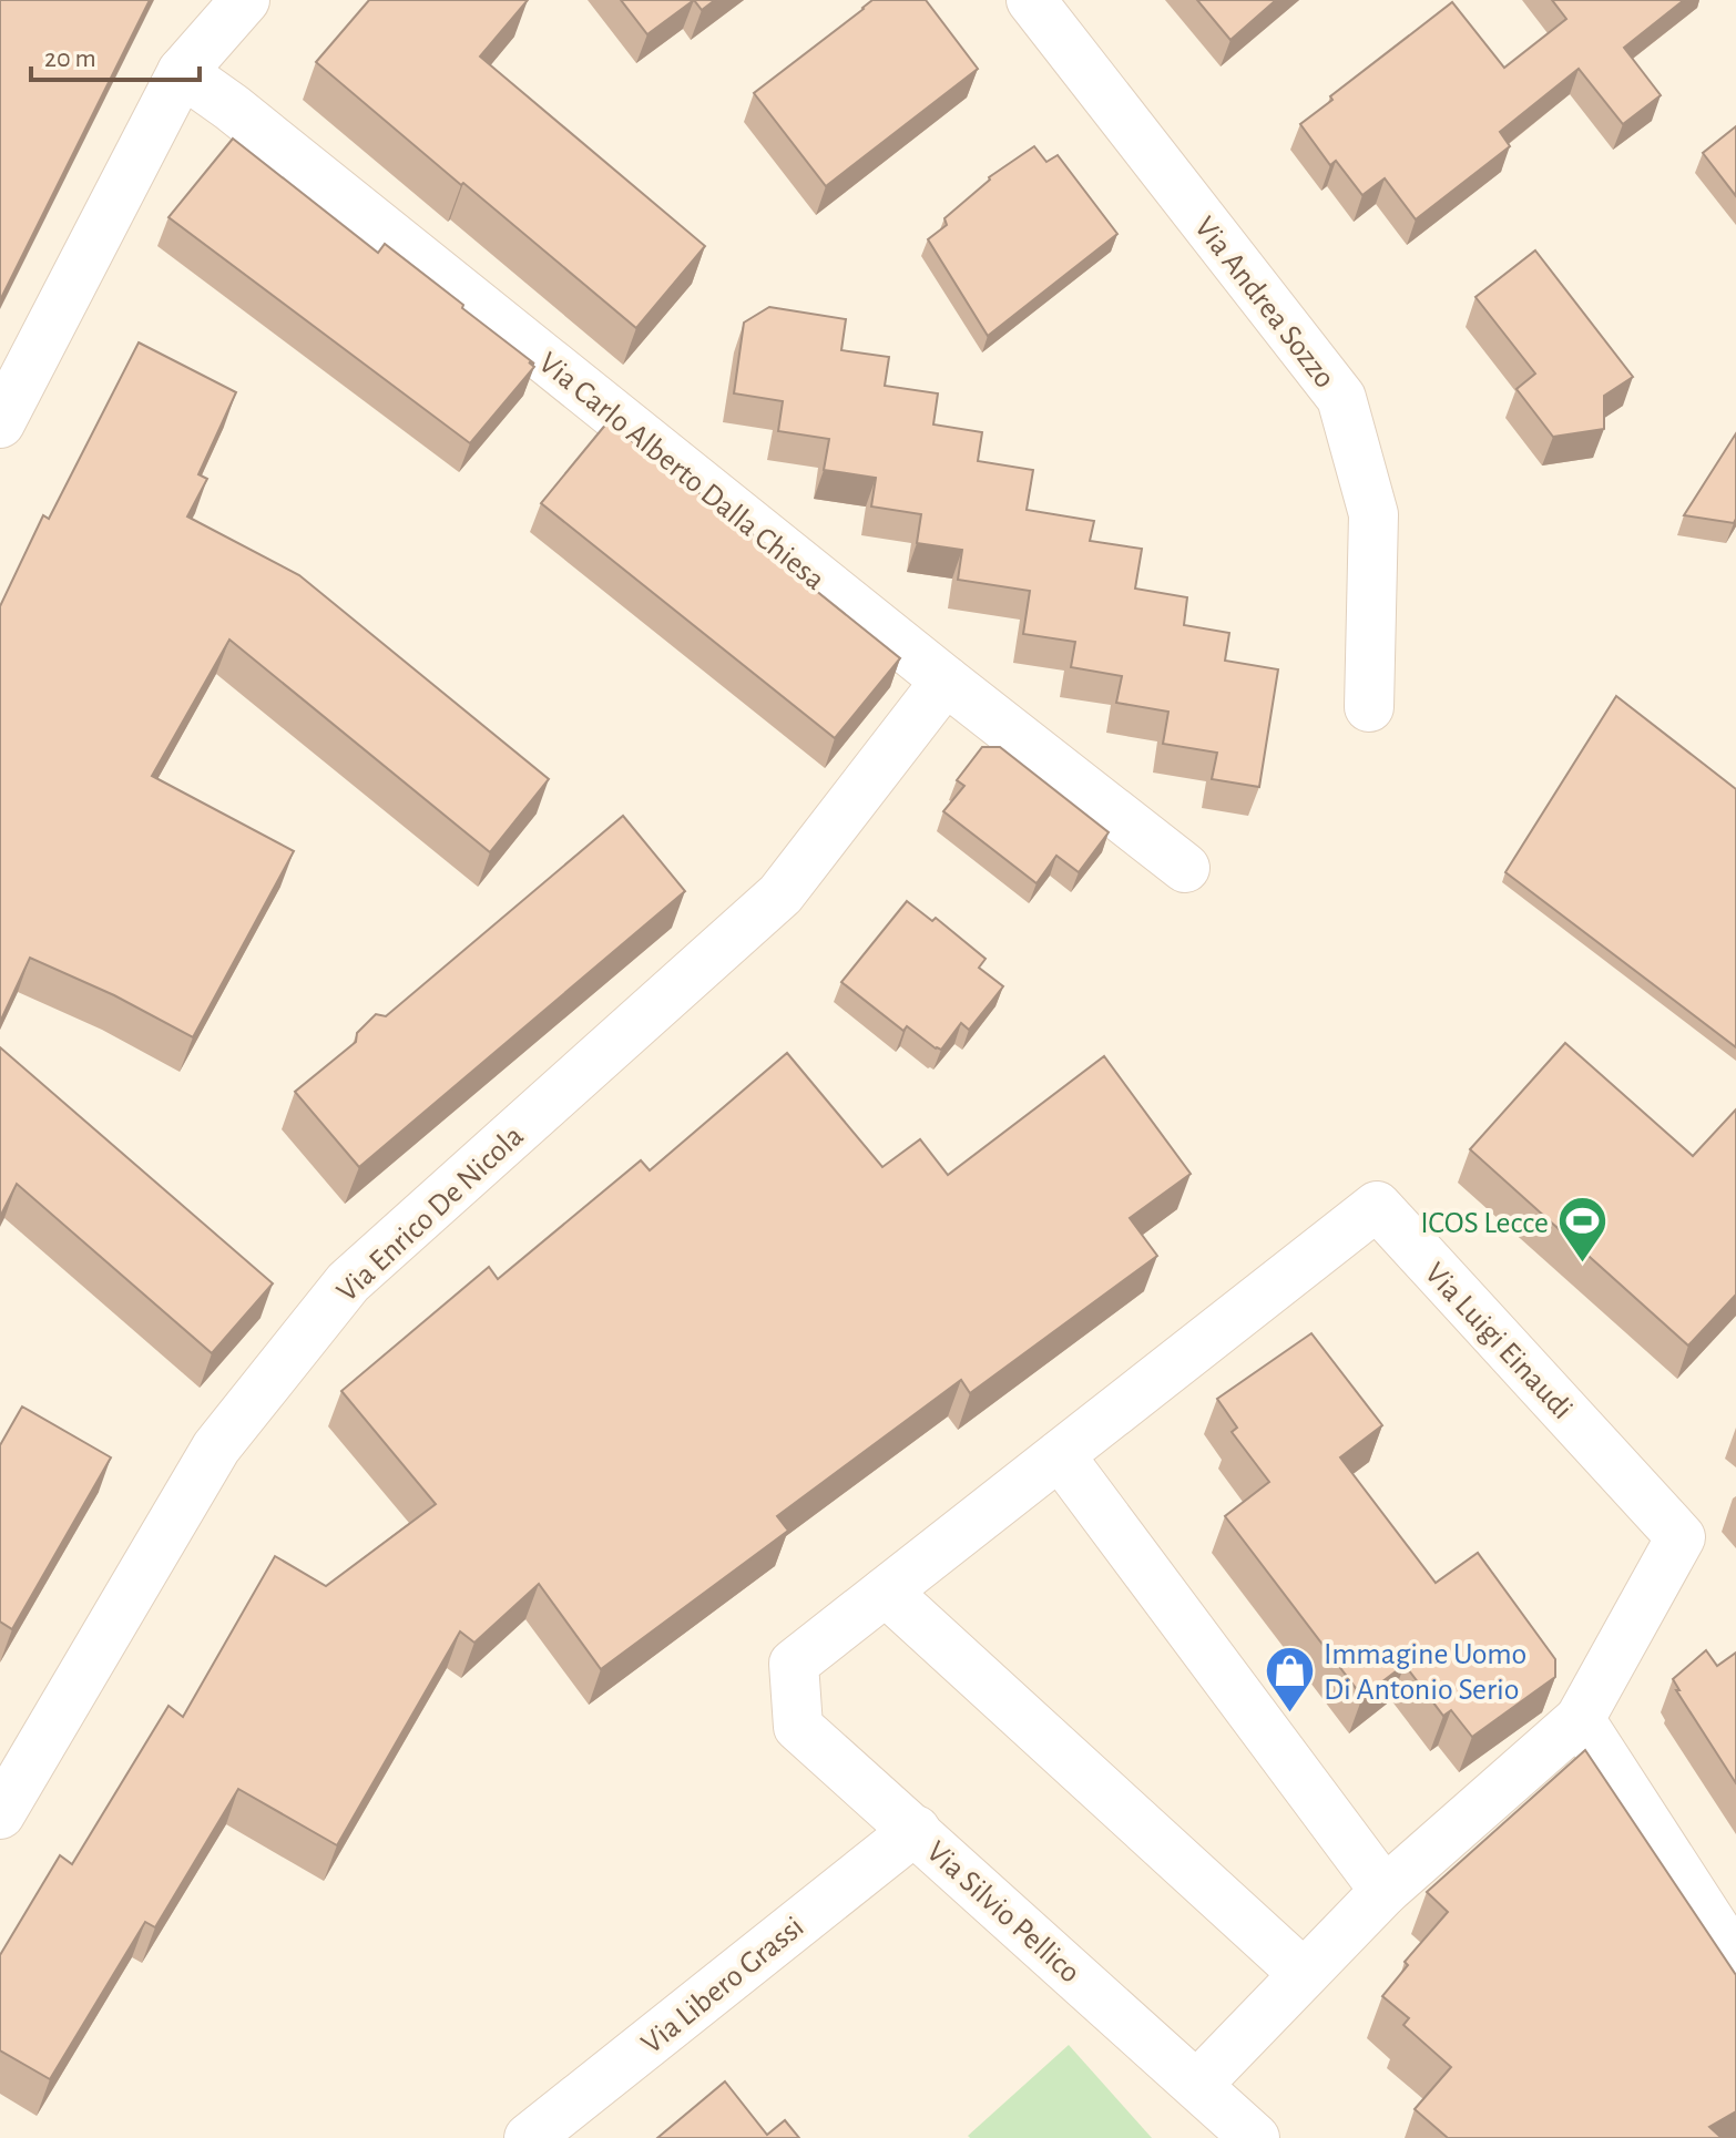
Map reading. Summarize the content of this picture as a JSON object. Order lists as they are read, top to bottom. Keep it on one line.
{"streets":{"street":["Via Andrea Sozzo","Via Carlo Alberto Dalla Chiesa","Via Enrico De Nicola","Via Luigi Einaudi","Via Silvio Pellico","Via Libero Grassi"]},"crossings":[["Via Carlo Alberto Dalla Chiesa","Via Enrico De Nicola"],["Via Luigi Einaudi","Via Silvio Pellico"],["Via Silvio Pellico","Via Libero Grassi"]],"places":{"sports":["ICOS Lecce"],"shop":["Immagine Uomo Di Antonio Serio"]},"scale_bar":"20 m"}
